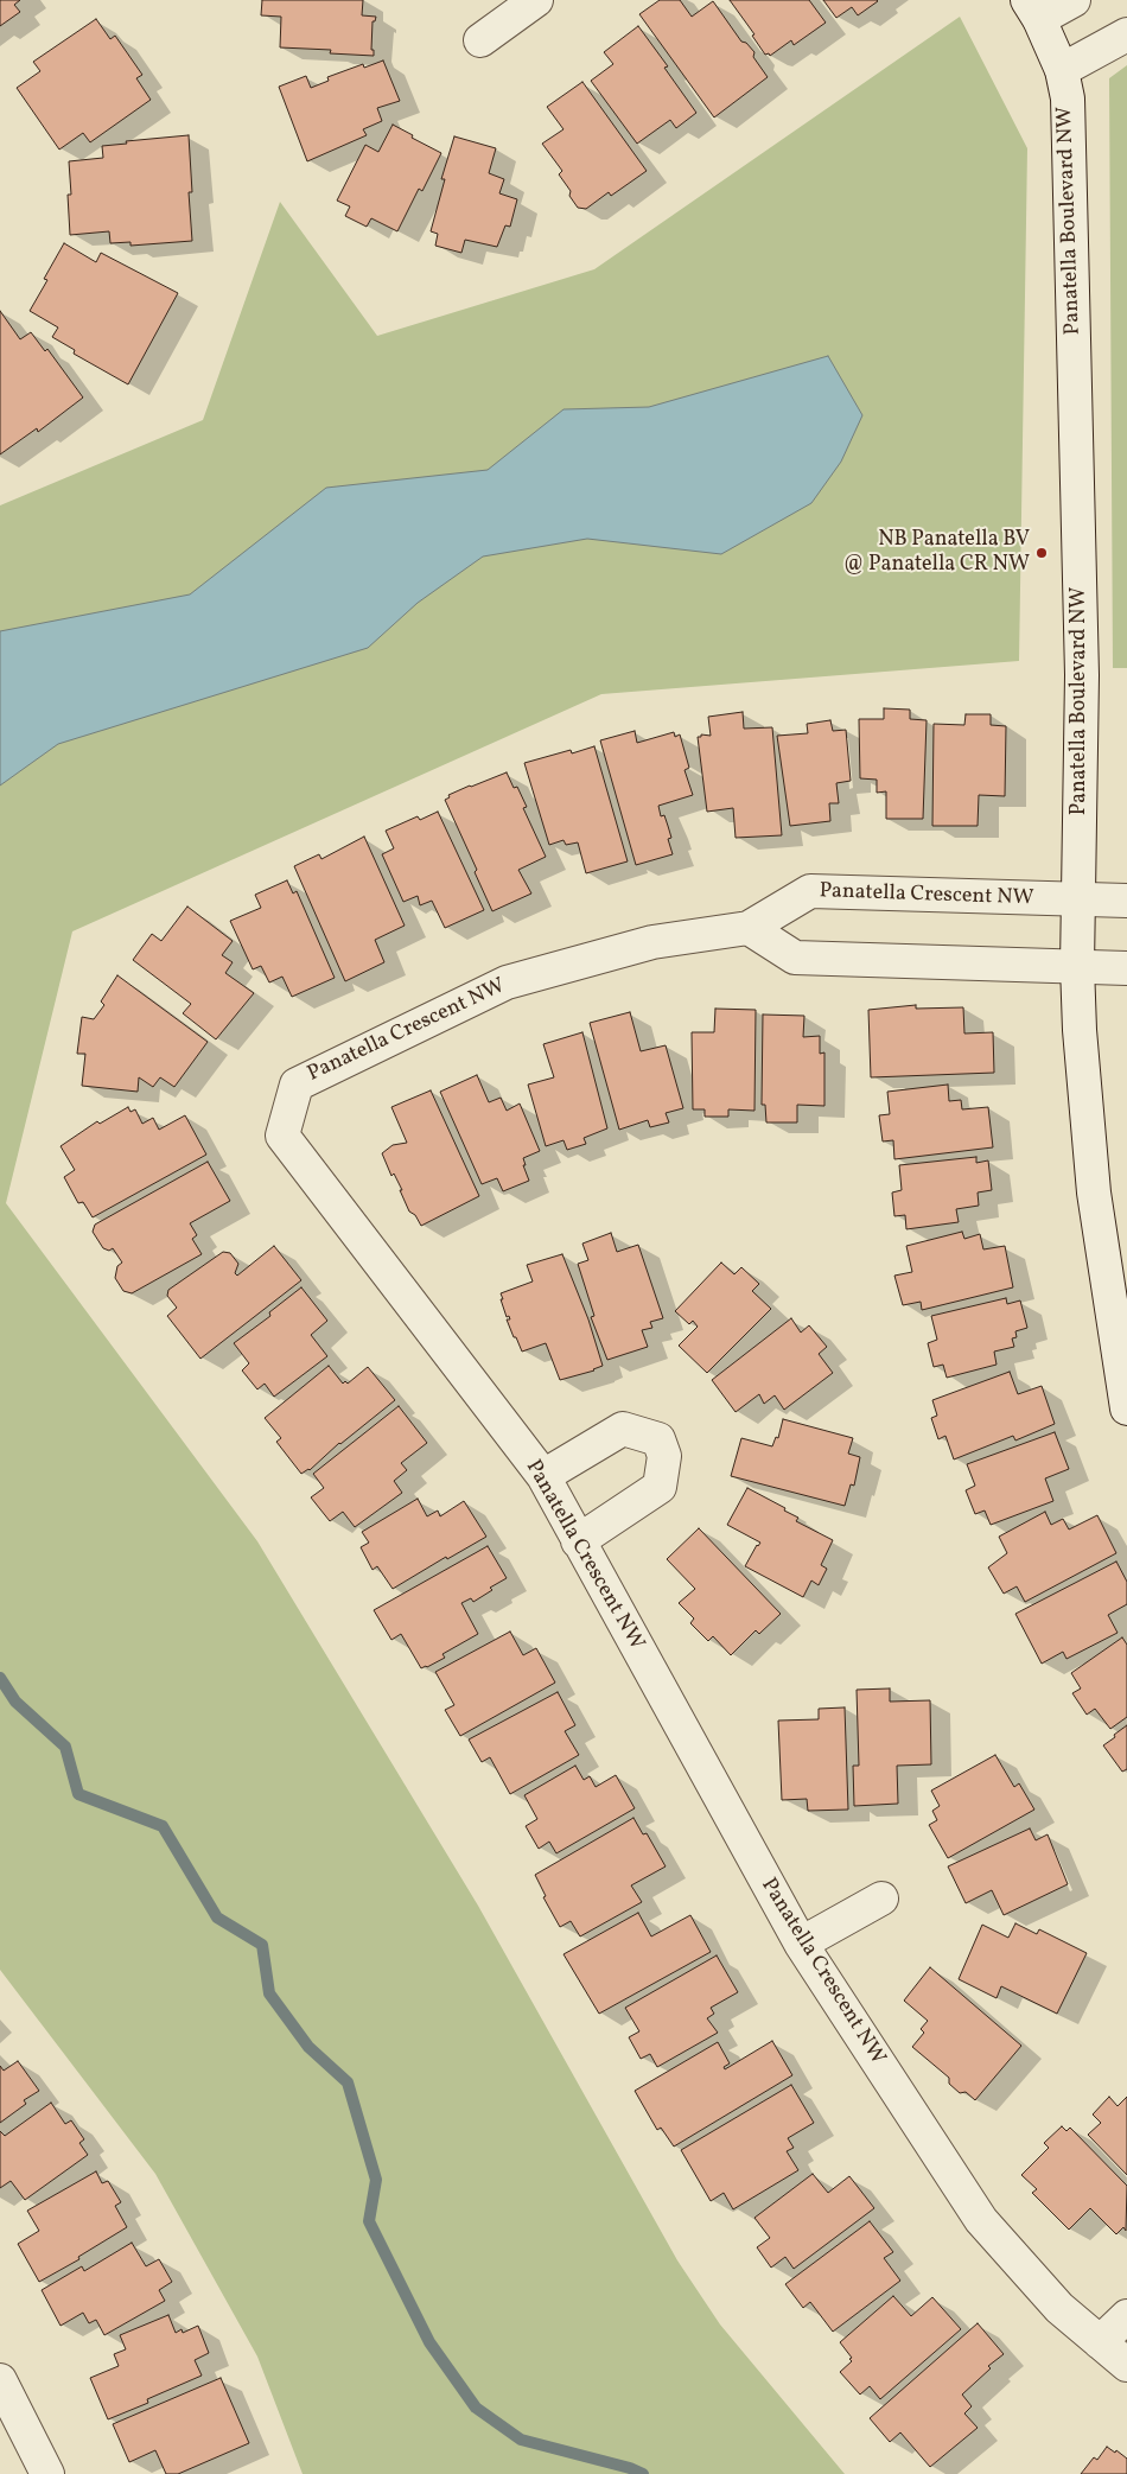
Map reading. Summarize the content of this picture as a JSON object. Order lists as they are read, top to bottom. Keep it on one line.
{"streets":{"street":["Panatella Boulevard NW","Panatella Crescent NW"]},"crossings":[["Panatella Boulevard NW","Panatella Crescent NW"]],"places":["NB Panatella BV @ Panatella CR NW"]}
